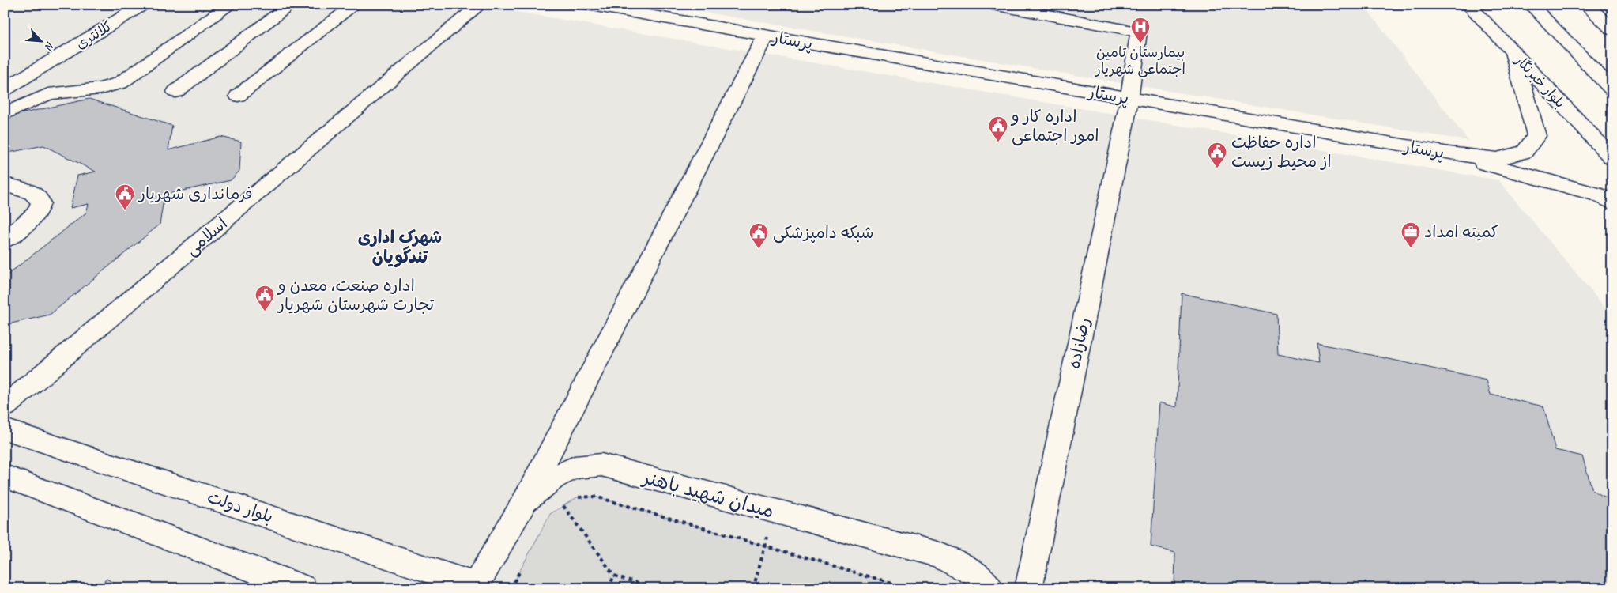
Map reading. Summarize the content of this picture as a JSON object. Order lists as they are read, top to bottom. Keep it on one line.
{"streets":{"main road":["کلانتری","پرستار","بلوار خبرنگار","اسلامی","رضازاده","میدان شهید باهنر","بلوار دولت"]},"crossings":[["پرستار","بلوار خبرنگار"],["پرستار","رضازاده"],["میدان شهید باهنر","بلوار دولت"]],"districts":["شهرک اداری تندگویان"],"places":{"hospital":["بیمارستان تامین اجتماعی شهریار"],"public building":["اداره کار و امور اجتماعی","اداره حفاظت از محیط زیست","فرمانداری شهریار","شبکه دامپزشکی","اداره صنعت، معدن و تجارت شهرستان شهریار"],"office":["کمیته امداد"]},"north":"bottom right"}
